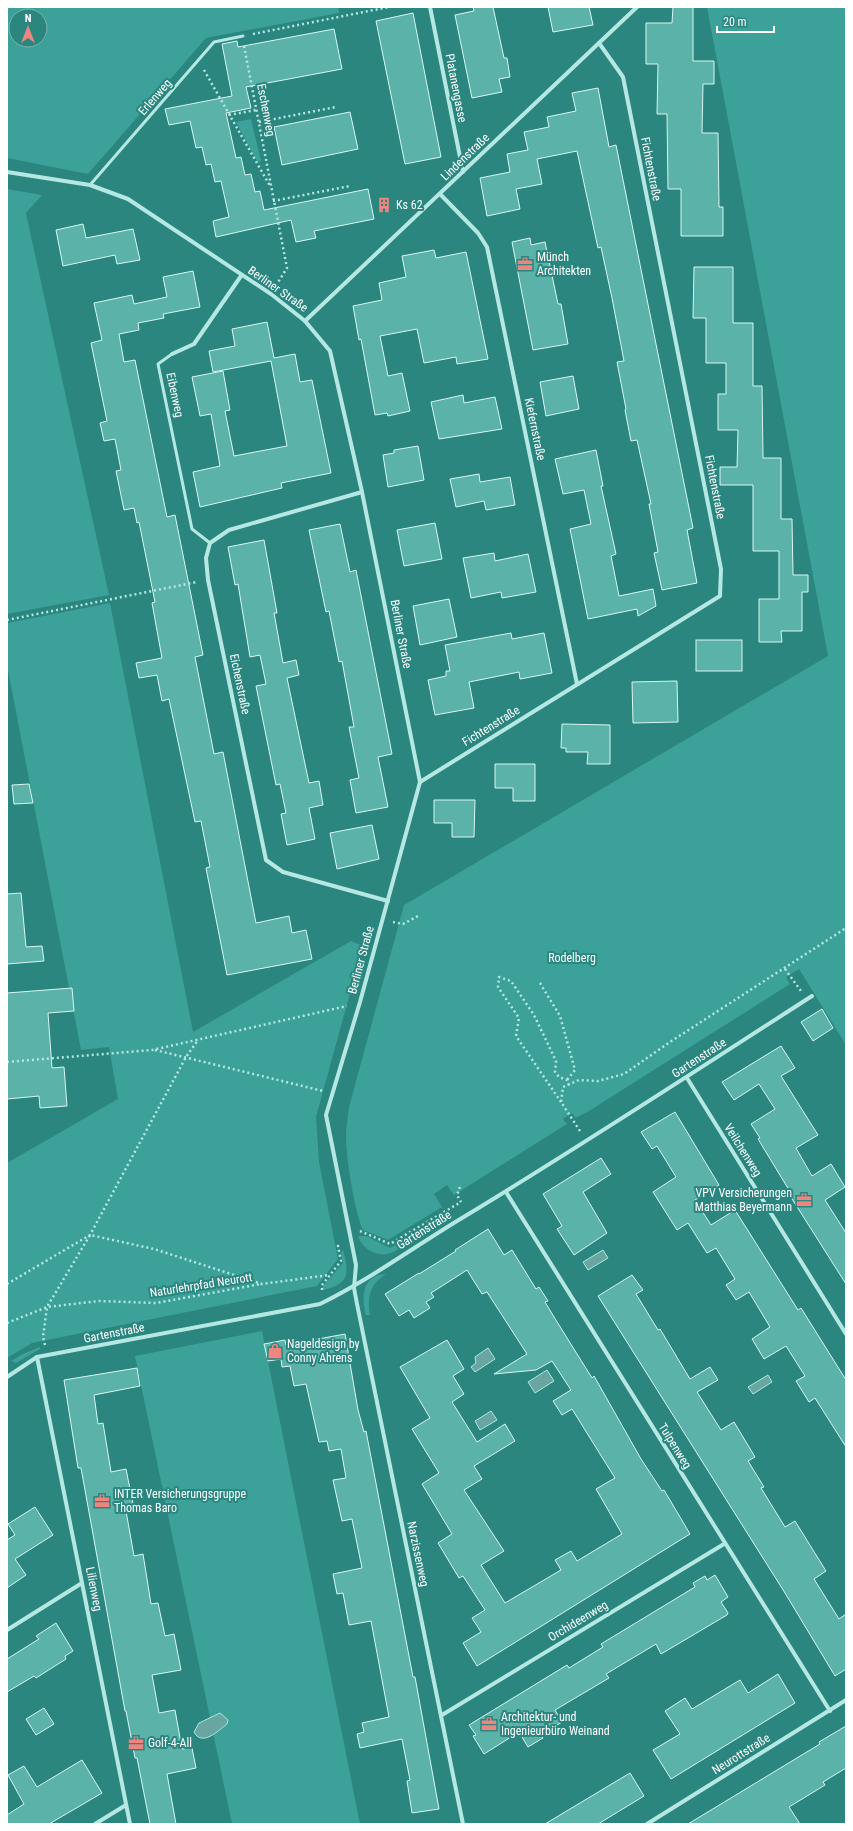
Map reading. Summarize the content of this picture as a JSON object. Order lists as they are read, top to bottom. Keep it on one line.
{"streets":{"street":["Platanengasse","Lindenstraße","Fichtenstraße","Berliner Straße","Eibenweg","Kiefernstraße","Eichenstraße","Gartenstraße","Veilchenweg","Tulpenweg","Narzissenweg","Lilienweg","Orchideenweg","Neurottstraße"],"lane":["Erlenweg"],"path":["Eschenweg","Naturlehrpfad Neurott"]},"crossings":[["Platanengasse","Lindenstraße"],["Erlenweg","Eschenweg"],["Erlenweg","Berliner Straße"],["Eschenweg","Berliner Straße"],["Lindenstraße","Fichtenstraße"],["Lindenstraße","Berliner Straße"],["Lindenstraße","Kiefernstraße"],["Fichtenstraße","Berliner Straße"],["Fichtenstraße","Kiefernstraße"],["Berliner Straße","Eibenweg"],["Berliner Straße","Eichenstraße"],["Berliner Straße","Gartenstraße"],["Berliner Straße","Naturlehrpfad Neurott"],["Berliner Straße","Narzissenweg"],["Eibenweg","Eichenstraße"],["Gartenstraße","Veilchenweg"],["Gartenstraße","Tulpenweg"],["Gartenstraße","Narzissenweg"],["Gartenstraße","Lilienweg"],["Tulpenweg","Orchideenweg"],["Tulpenweg","Neurottstraße"],["Narzissenweg","Orchideenweg"]],"parks":["Rodelberg"],"places":{"building":["Ks 62"],"office":["Münch Architekten","VPV Versicherungen Matthias Beyermann","INTER Versicherungsgruppe Thomas Baro","Architektur- und Ingenieurbüro Weinand","Golf-4-All"],"shop":["Nageldesign by Conny Ahrens"]},"scale_bar":"20 m","north":"top"}
